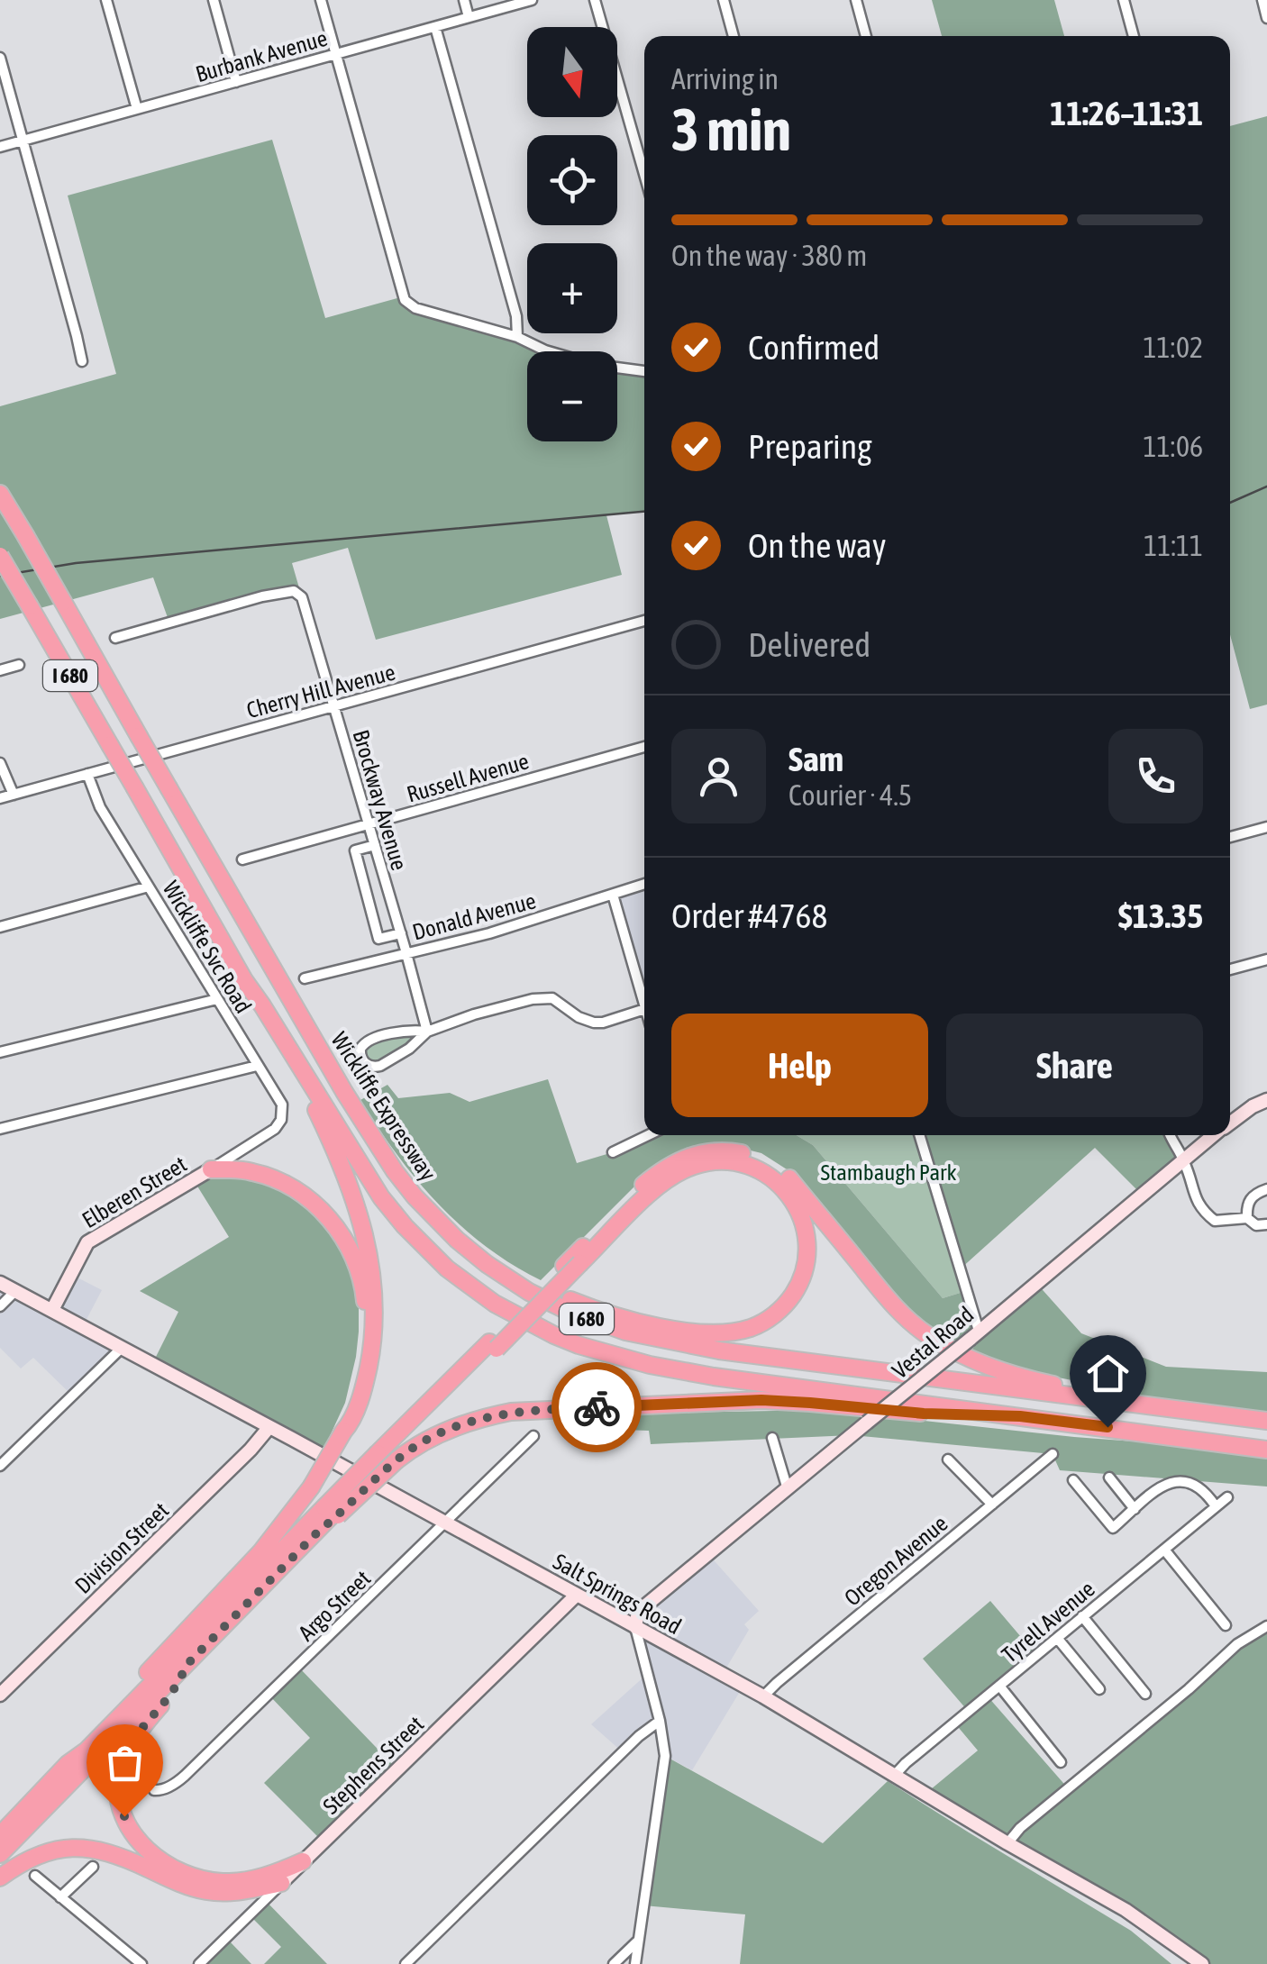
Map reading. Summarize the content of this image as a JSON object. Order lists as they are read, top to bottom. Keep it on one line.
{"streets":{"highway":["I 680","Wickliffe Expressway"],"street":["Burbank Avenue","Cherry Hill Avenue","Russell Avenue","Brockway Avenue","Donald Avenue","Wickliffe Svc Road","Elberen Street","Vestal Road","Division Street","Oregon Avenue","Salt Springs Road","Argo Street","Tyrell Avenue","Stephens Street"]},"crossings":[["Cherry Hill Avenue","Brockway Avenue"],["Cherry Hill Avenue","Wickliffe Svc Road"],["Russell Avenue","Brockway Avenue"],["Brockway Avenue","Donald Avenue"],["Wickliffe Svc Road","Elberen Street"],["Elberen Street","Salt Springs Road"],["Vestal Road","Salt Springs Road"],["Division Street","Salt Springs Road"],["Oregon Avenue","Salt Springs Road"],["Salt Springs Road","Argo Street"],["Salt Springs Road","Tyrell Avenue"],["Salt Springs Road","Stephens Street"]],"parks":["Stambaugh Park"],"north":"bottom","page":{"map_buttons":["+","−"],"heading":["3 min","Arriving in","11:26–11:31"],"panel":["Sam","Courier · 4.5","Order #4768","$13.35"],"bar":"On the way · 380 m","list":[["Confirmed","11:02"],["Preparing","11:06"],["On the way","11:11"],"Delivered"],"buttons":["Help","Share"]}}
